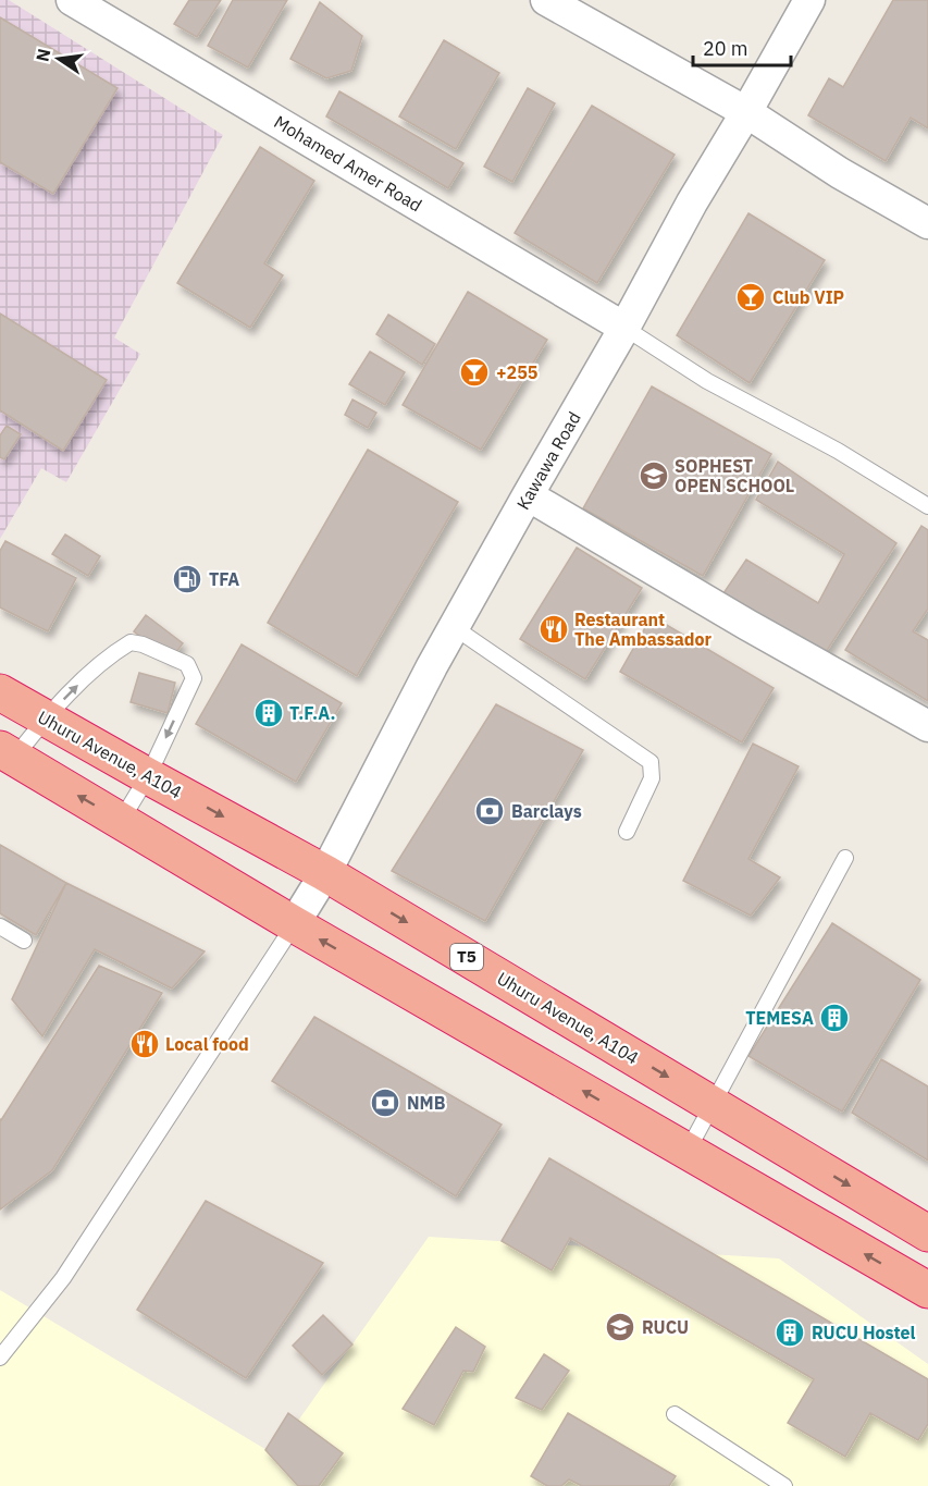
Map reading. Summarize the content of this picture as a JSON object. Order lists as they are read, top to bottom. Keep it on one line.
{"streets":{"highway":["Uhuru Avenue, A104","T5"],"street":["Mohamed Amer Road","Kawawa Road"]},"crossings":[["Mohamed Amer Road","Kawawa Road"],["Kawawa Road","Uhuru Avenue, A104"]],"places":{"bar":["Club VIP","+255"],"school or university":["SOPHEST OPEN SCHOOL","RUCU"],"fuel station":["TFA"],"restaurant":["Restaurant The Ambassador","Local food"],"building":["T.F.A.","TEMESA","RUCU Hostel"],"bank":["Barclays","NMB"]},"scale_bar":"20 m","north":"left"}
